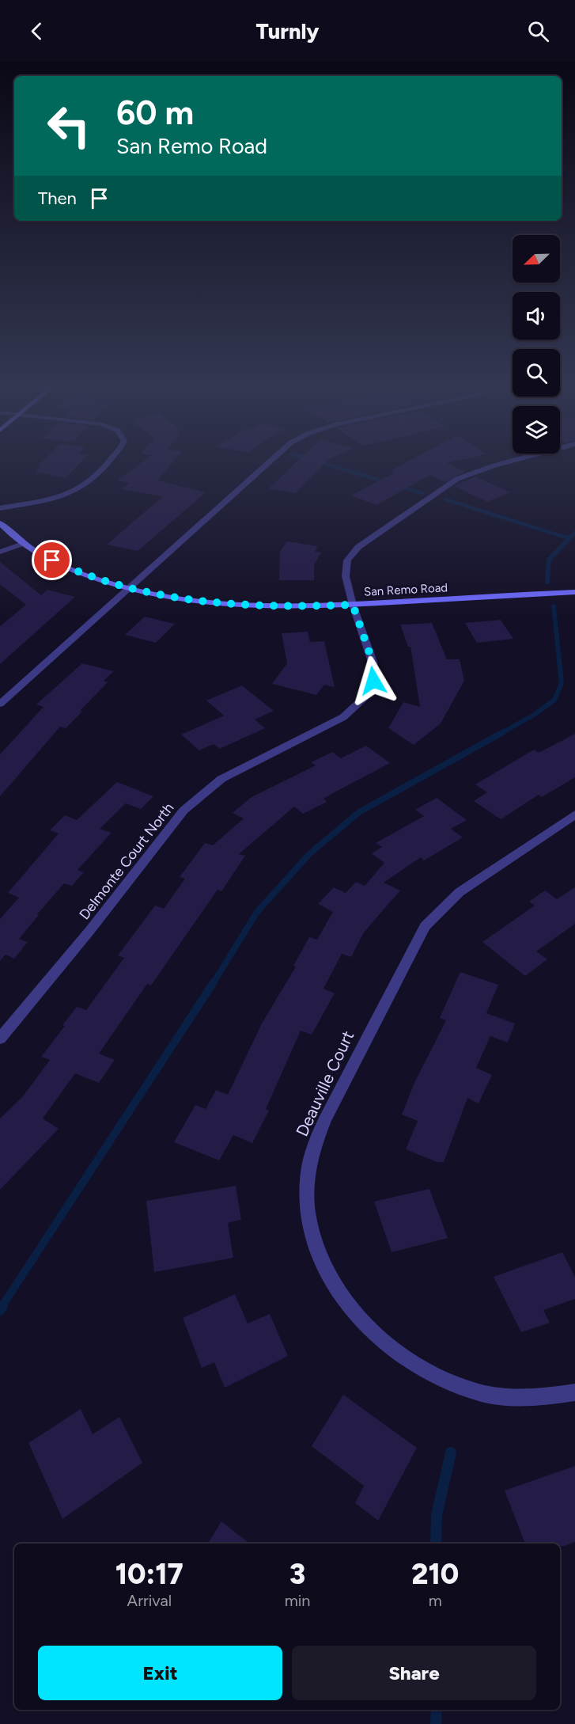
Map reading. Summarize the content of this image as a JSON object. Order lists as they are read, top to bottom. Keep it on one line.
{"streets":{"street":["San Remo Road","Delmonte Court North","Deauville Court"]},"crossings":[["San Remo Road","Delmonte Court North"]],"north":"bottom left","page":{"header":"Turnly","turn":["60 m","San Remo Road"],"then":"Then","eta":["10:17","Arrival","3","min","210","m"],"buttons":["Exit","Share"]}}
